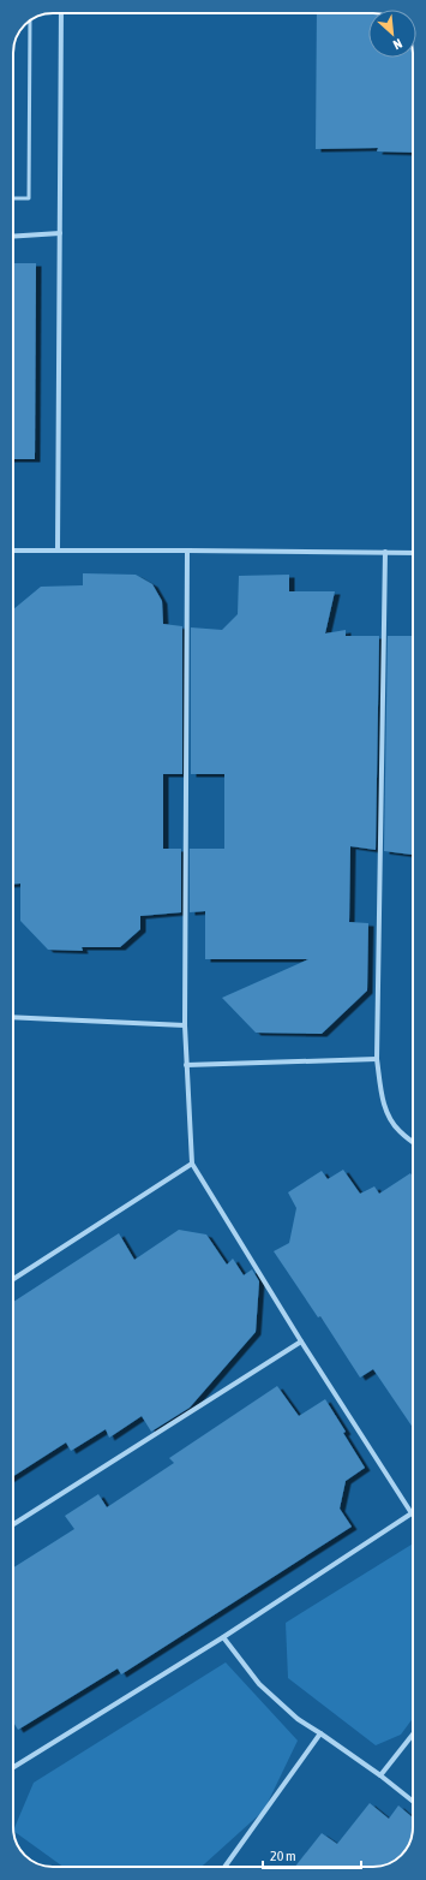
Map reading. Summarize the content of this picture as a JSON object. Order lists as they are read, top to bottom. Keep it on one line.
{"scale_bar":"20 m","north":"bottom right"}
